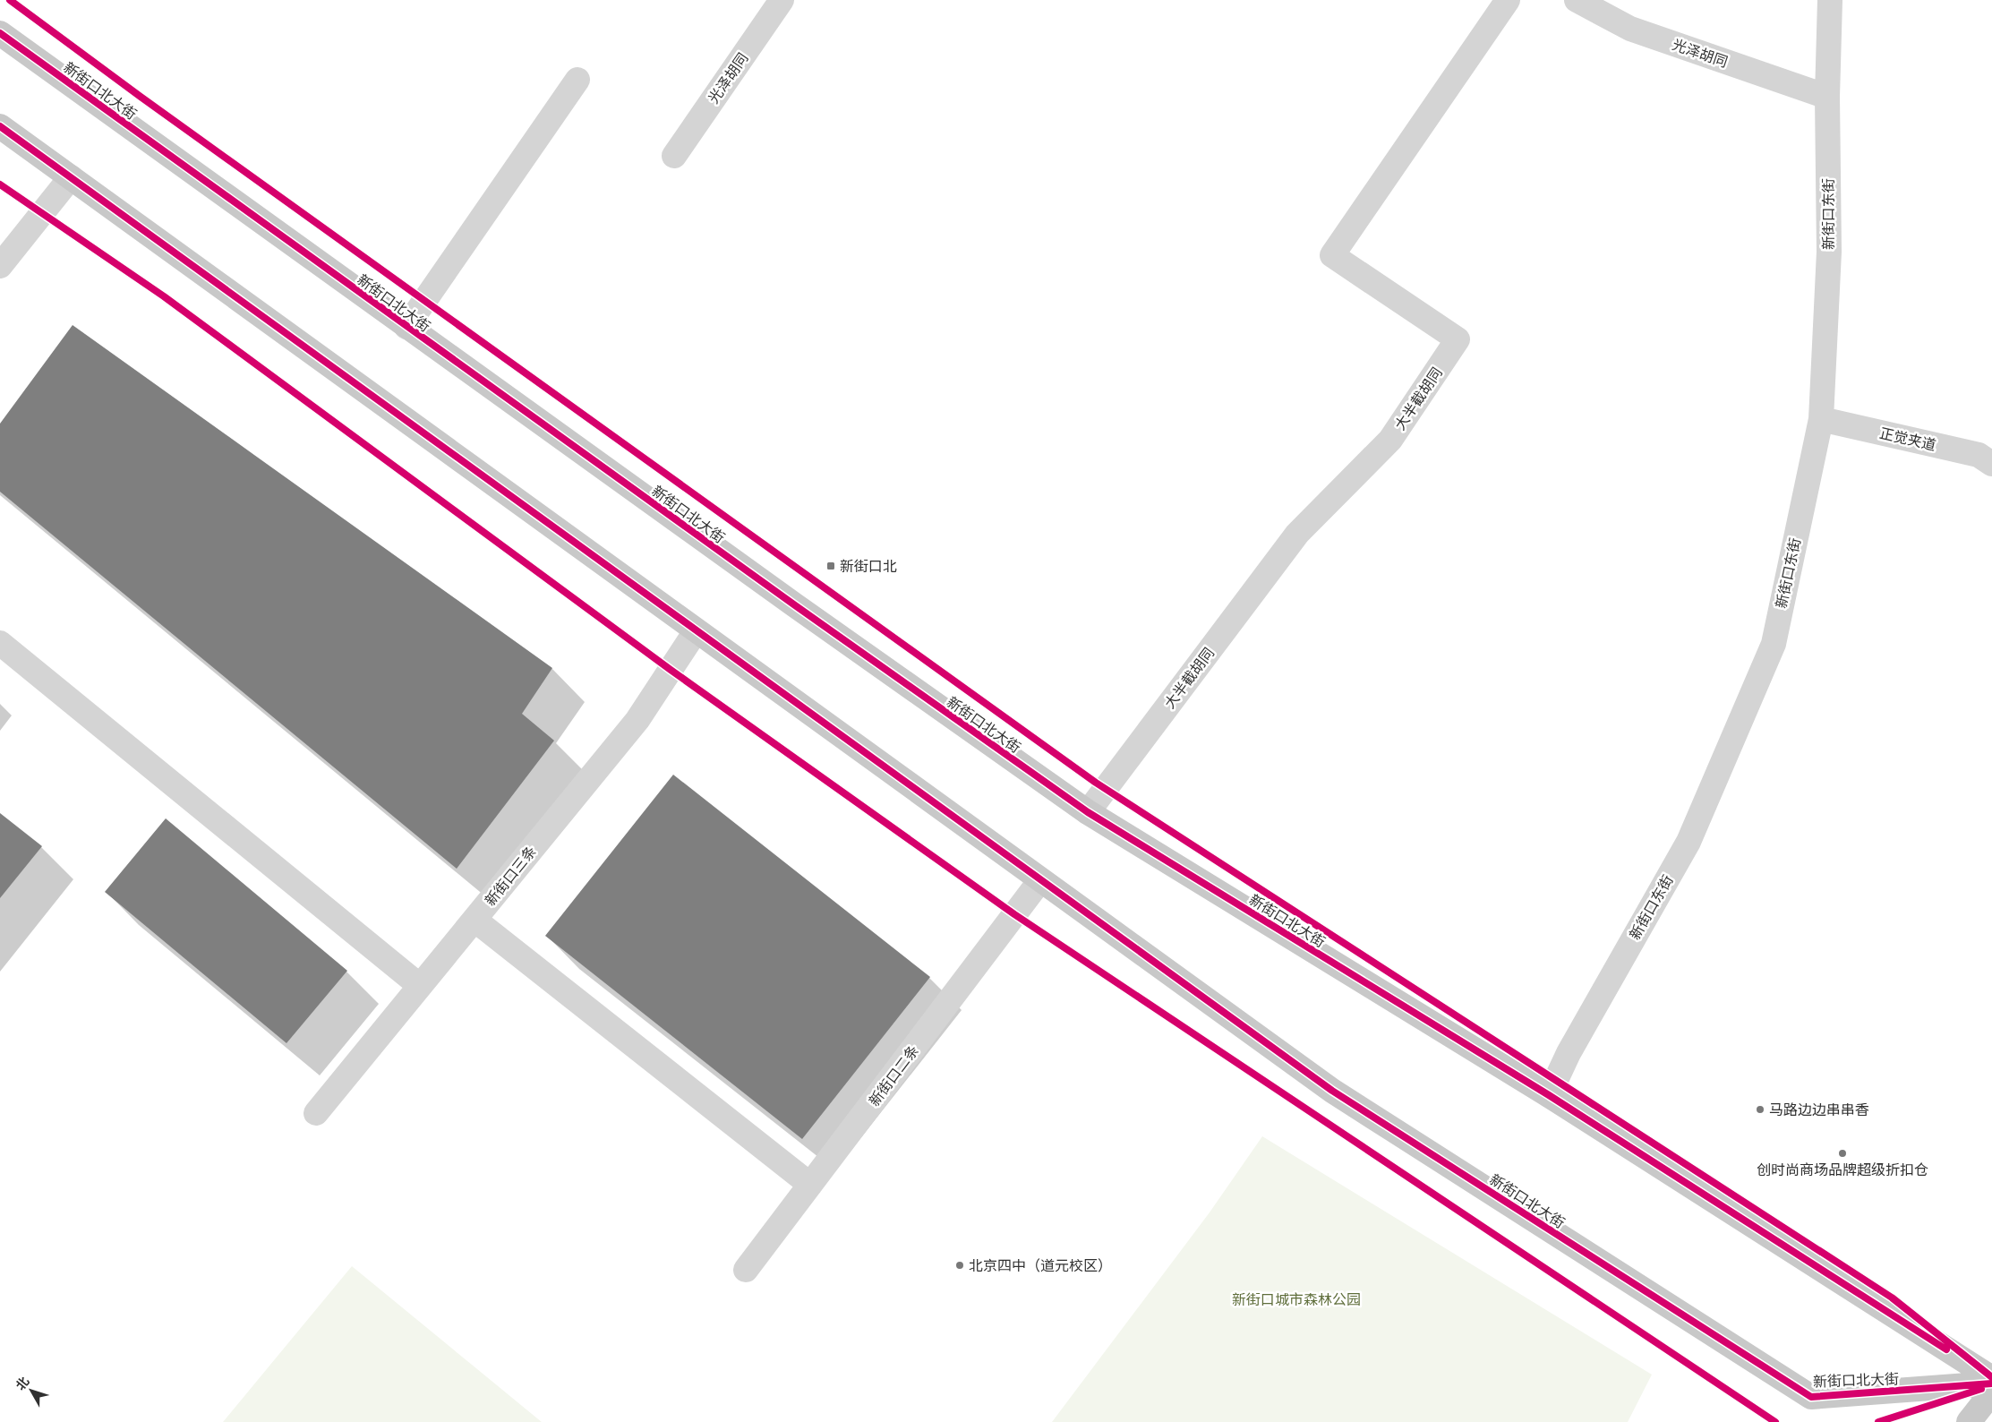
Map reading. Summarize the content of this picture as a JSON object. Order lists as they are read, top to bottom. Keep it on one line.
{"streets":{"main road":["新街口北大街"],"street":["光泽胡同","新街口东街","大半截胡同","正觉夹道","新街口三条","新街口二条"]},"crossings":[["光泽胡同","新街口东街"],["新街口北大街","新街口东街"],["新街口北大街","大半截胡同"],["新街口北大街","新街口三条"],["新街口北大街","新街口二条"],["新街口东街","正觉夹道"]],"parks":["新街口城市森林公园"],"places":{"transit":["新街口北"],"other":["马路边边串串香","创时尚商场品牌超级折扣仓","北京四中（道元校区）"]},"north":"top left"}
